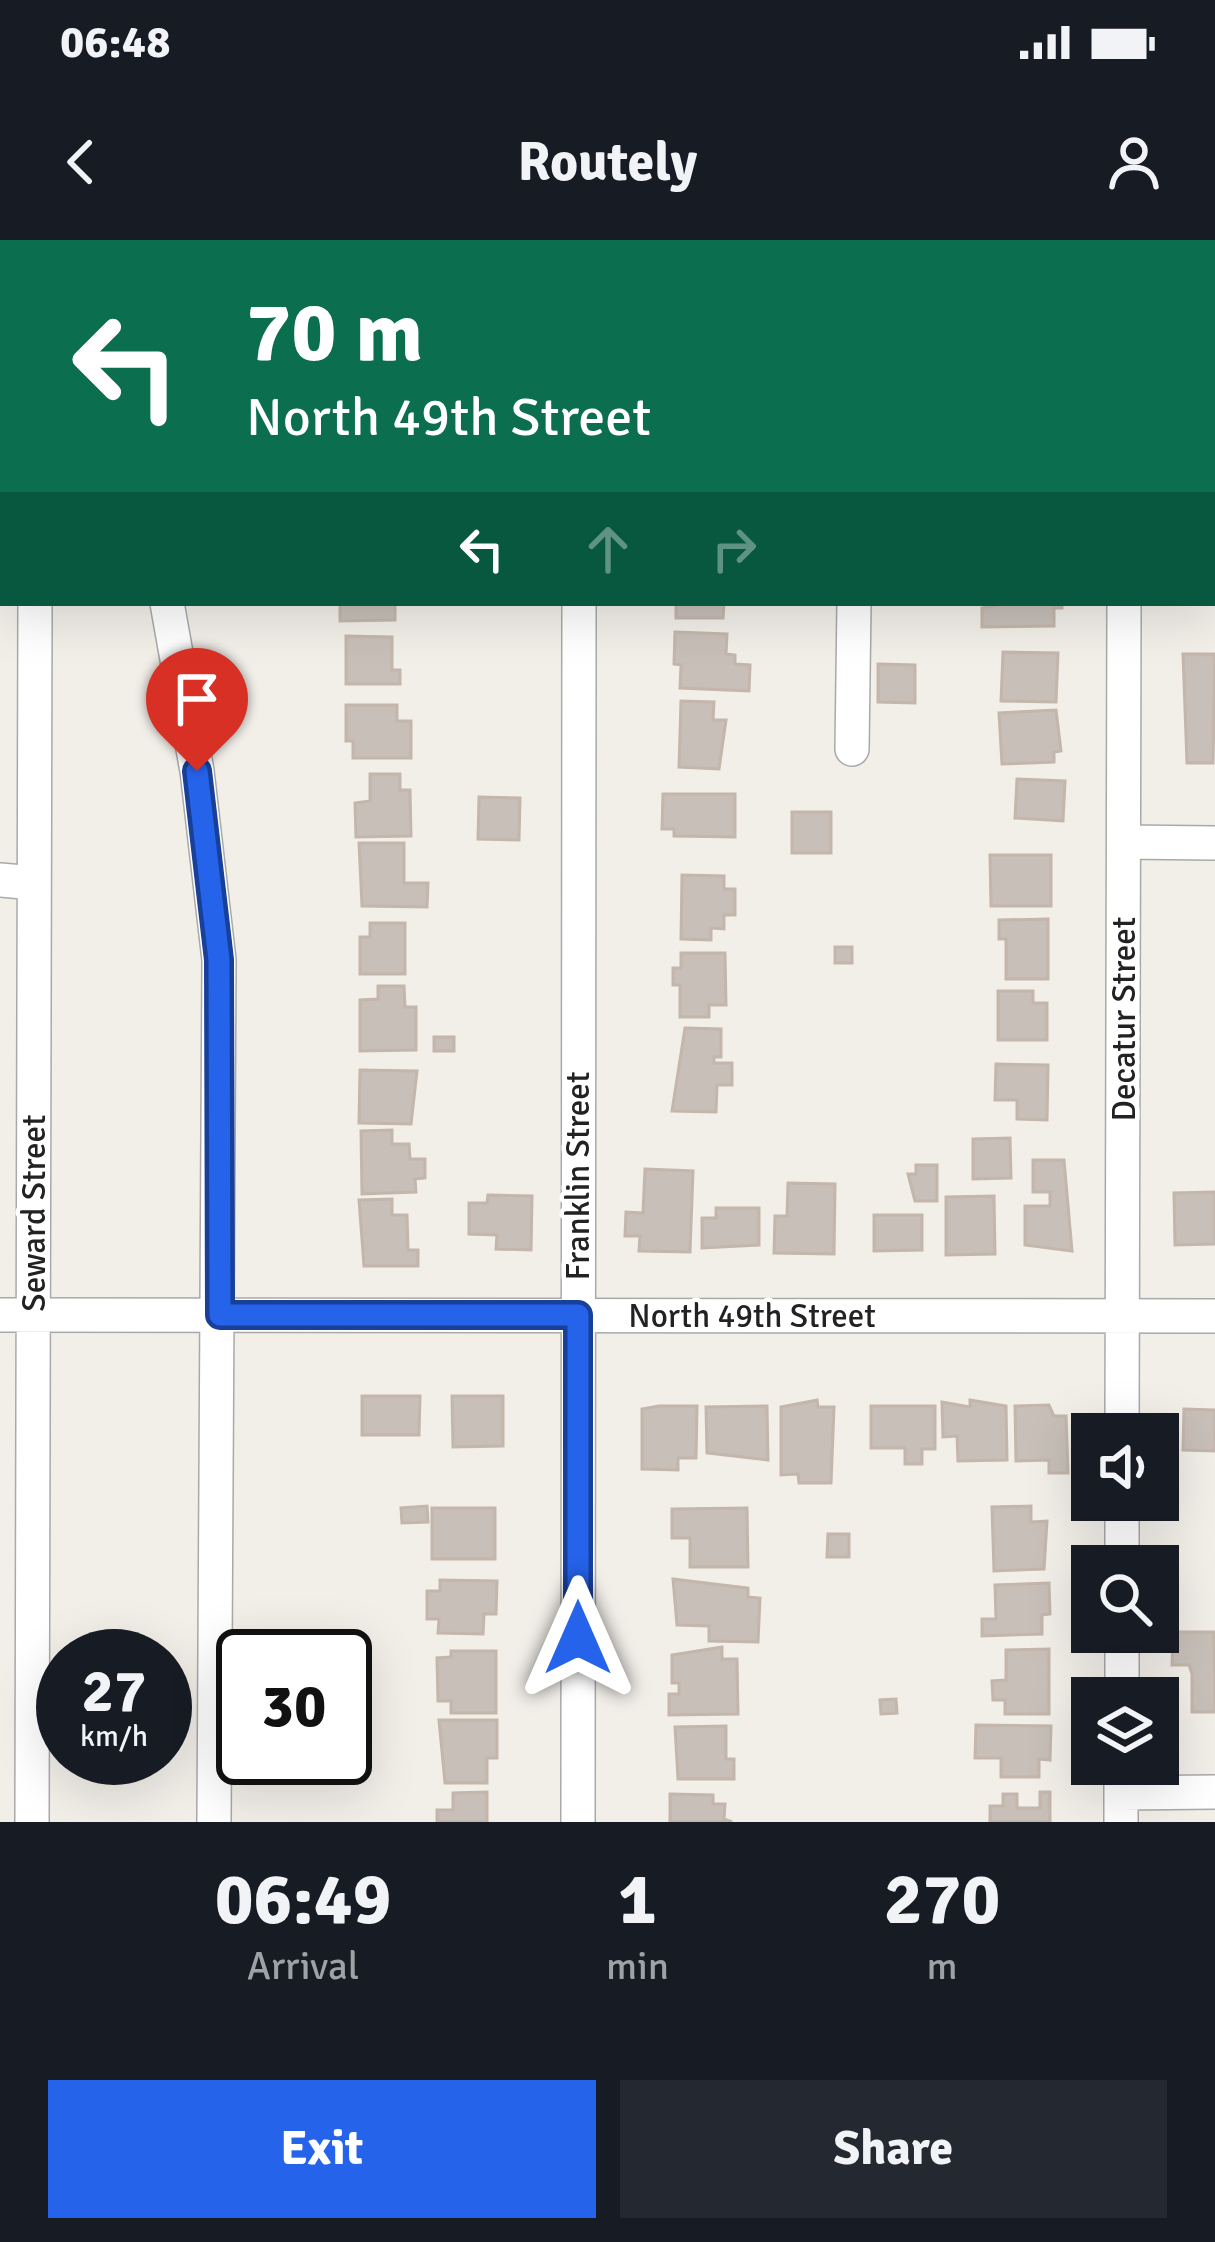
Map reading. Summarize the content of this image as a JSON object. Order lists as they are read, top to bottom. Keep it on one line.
{"streets":{"street":["Decatur Street","Franklin Street","Seward Street","North 49th Street"]},"crossings":[["Decatur Street","North 49th Street"],["Franklin Street","North 49th Street"],["Seward Street","North 49th Street"]],"page":{"status":"06:48","header":"Routely","turn":["70 m","North 49th Street"],"speed":"27 km/h","limit":"30","eta":["06:49","Arrival","1","min","270","m"],"buttons":["Exit","Share"]}}
